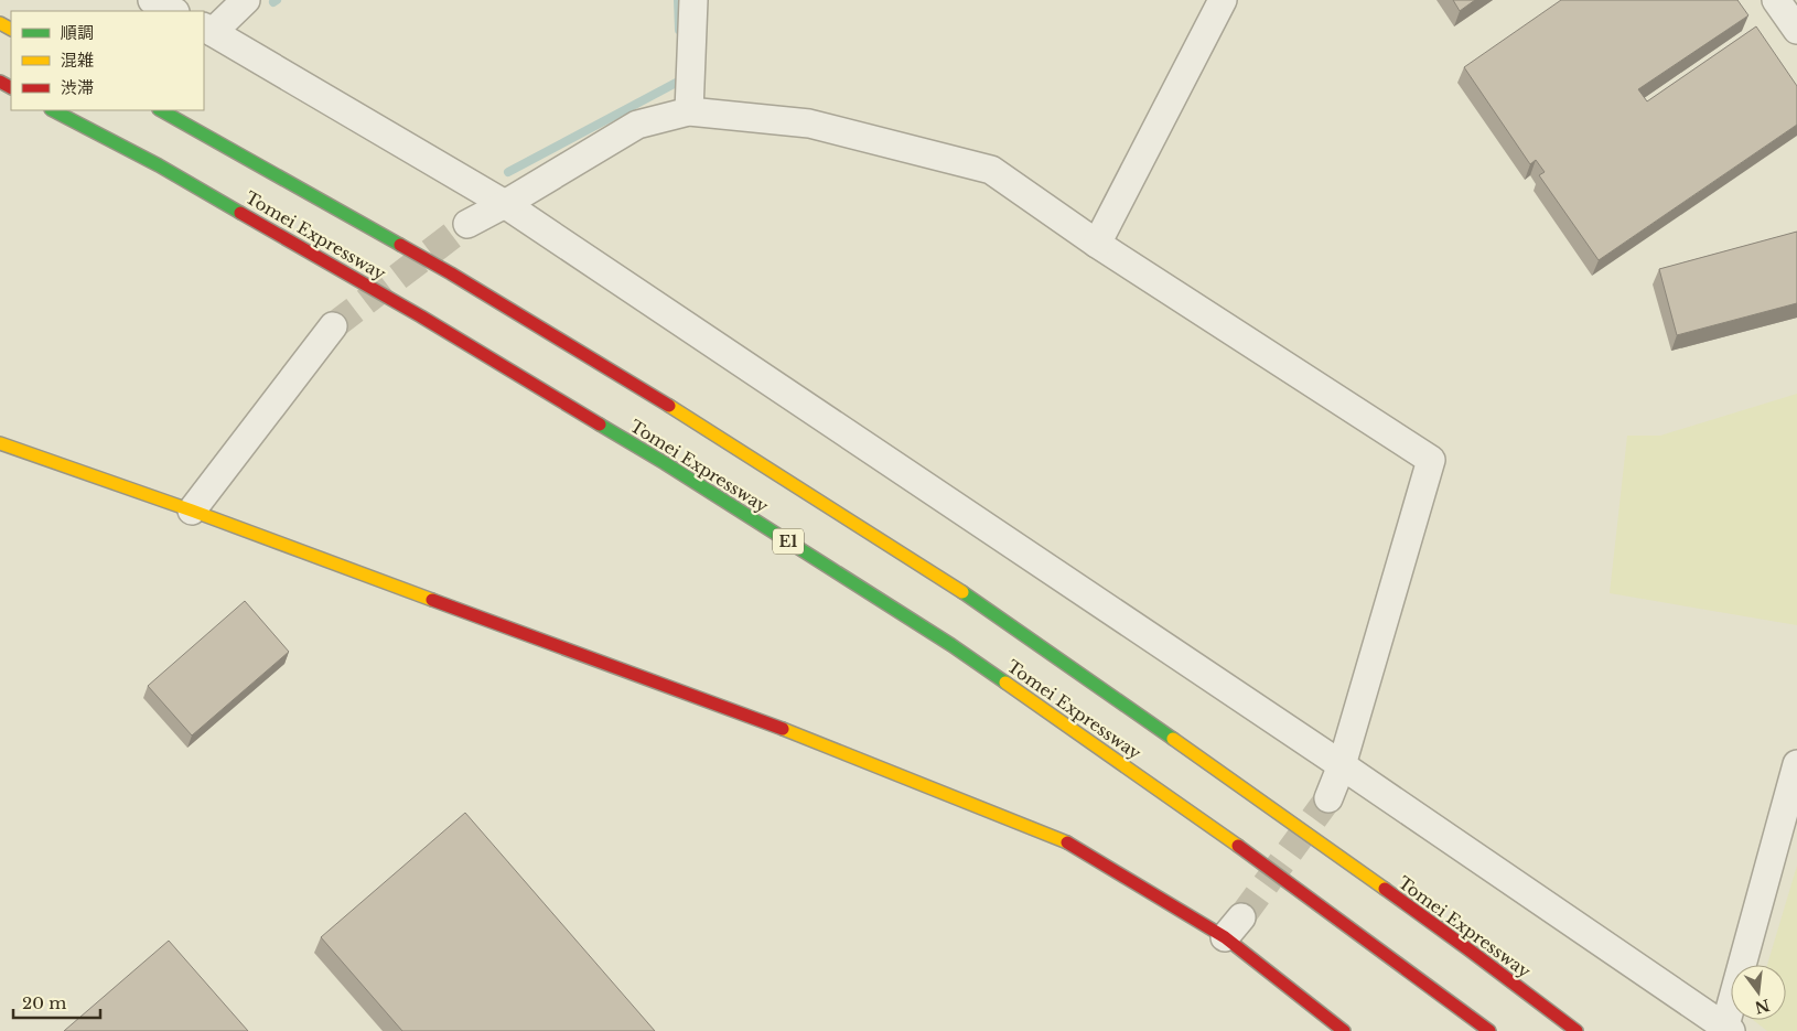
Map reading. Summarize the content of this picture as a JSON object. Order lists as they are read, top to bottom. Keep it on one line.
{"streets":{"main road":["Tomei Expressway","E1"]},"legend":["順調","混雑","渋滞"],"scale_bar":"20 m","north":"bottom"}
